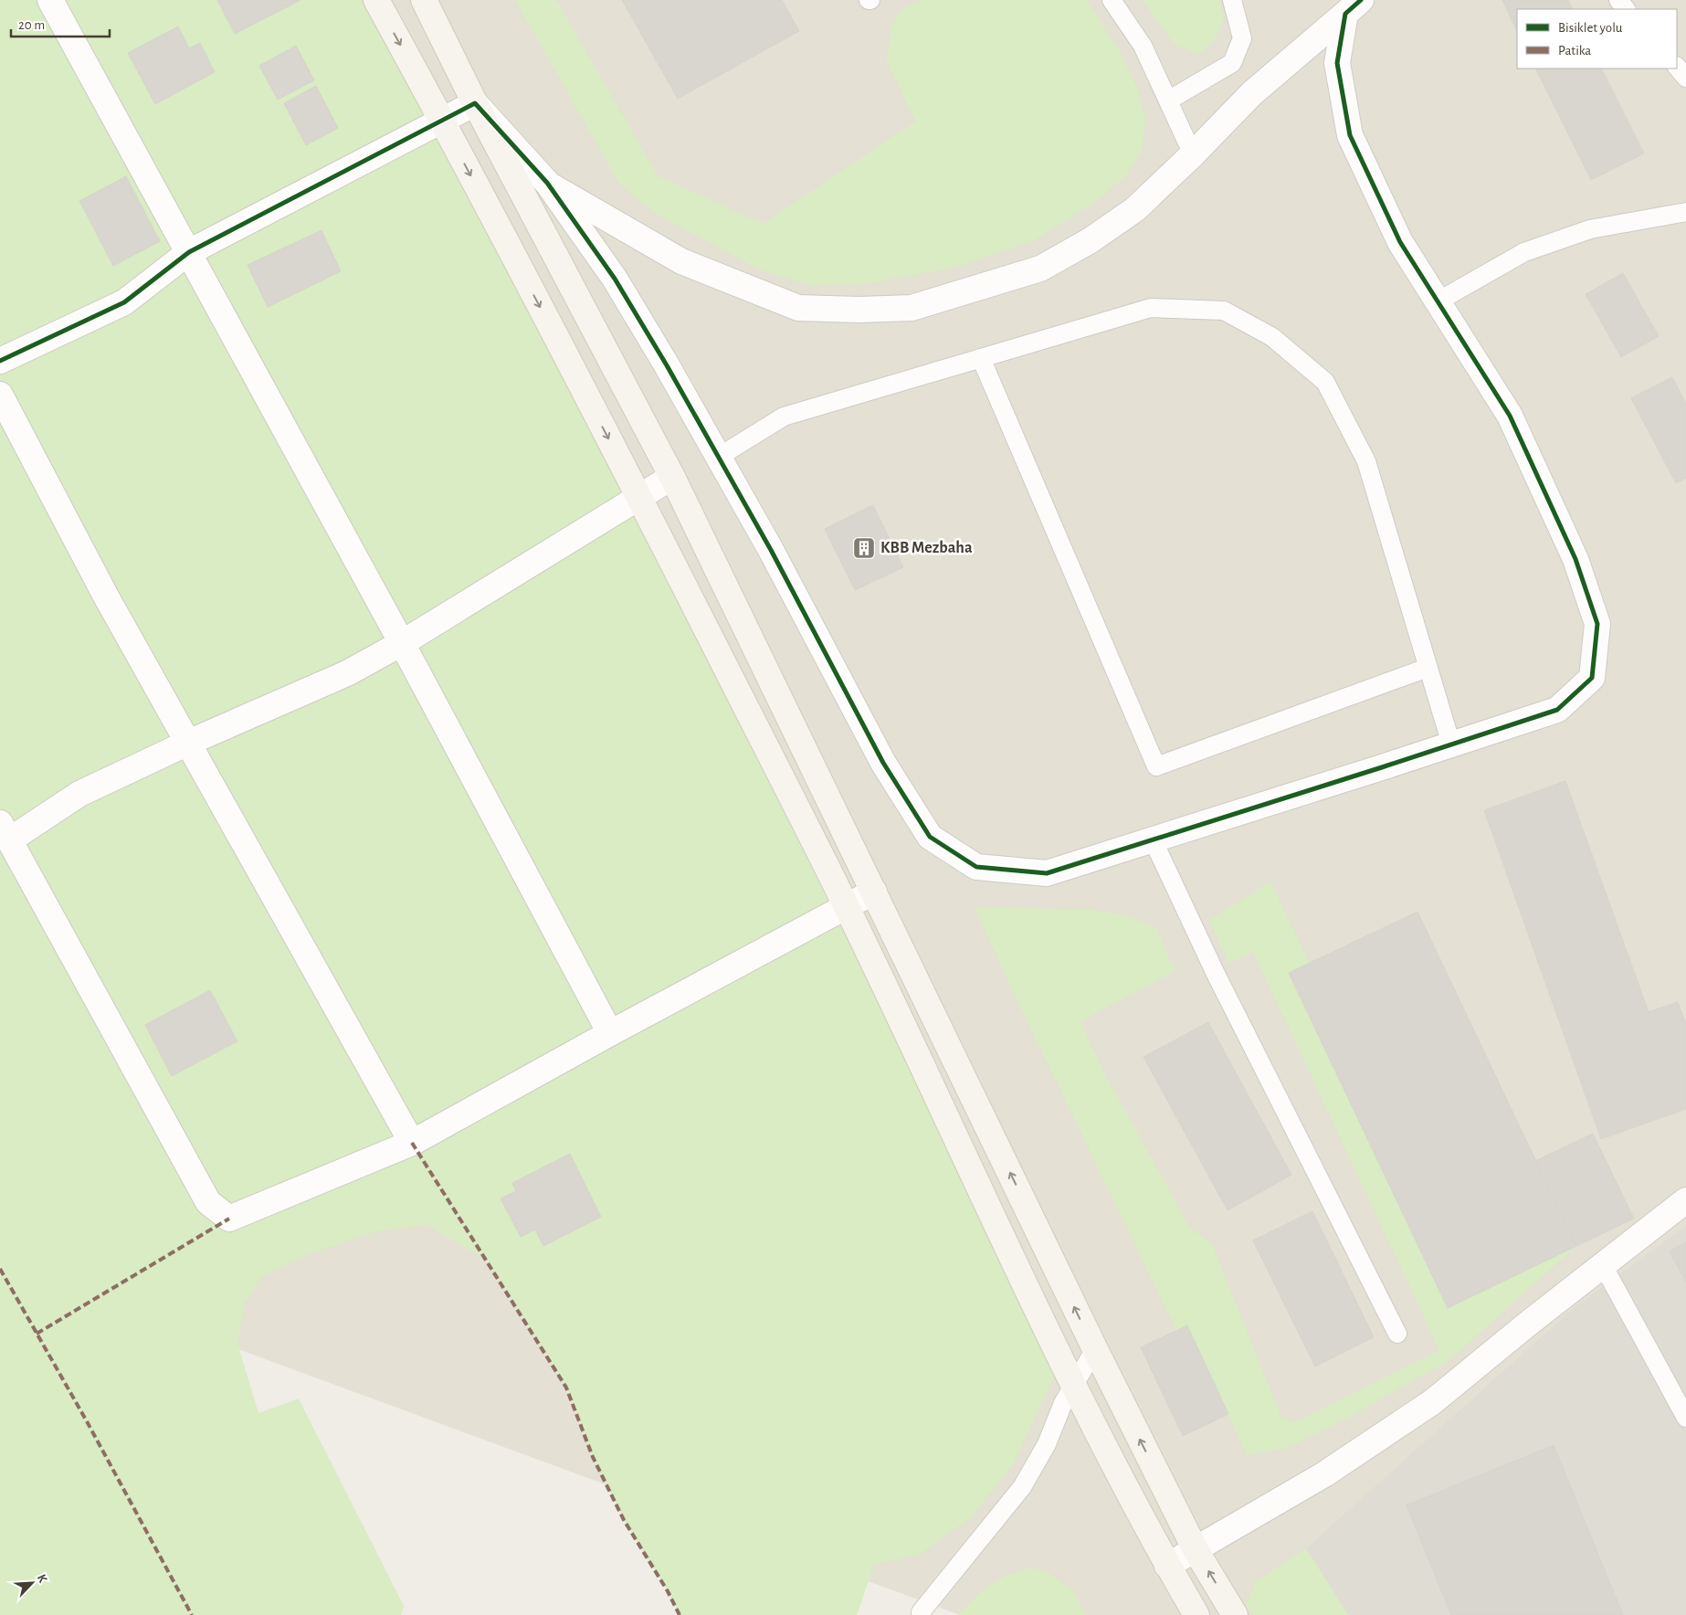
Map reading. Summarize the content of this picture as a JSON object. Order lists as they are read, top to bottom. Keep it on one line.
{"places":{"building":["KBB Mezbaha"]},"legend":["Bisiklet yolu","Patika"],"scale_bar":"20 m","north":"top right"}
